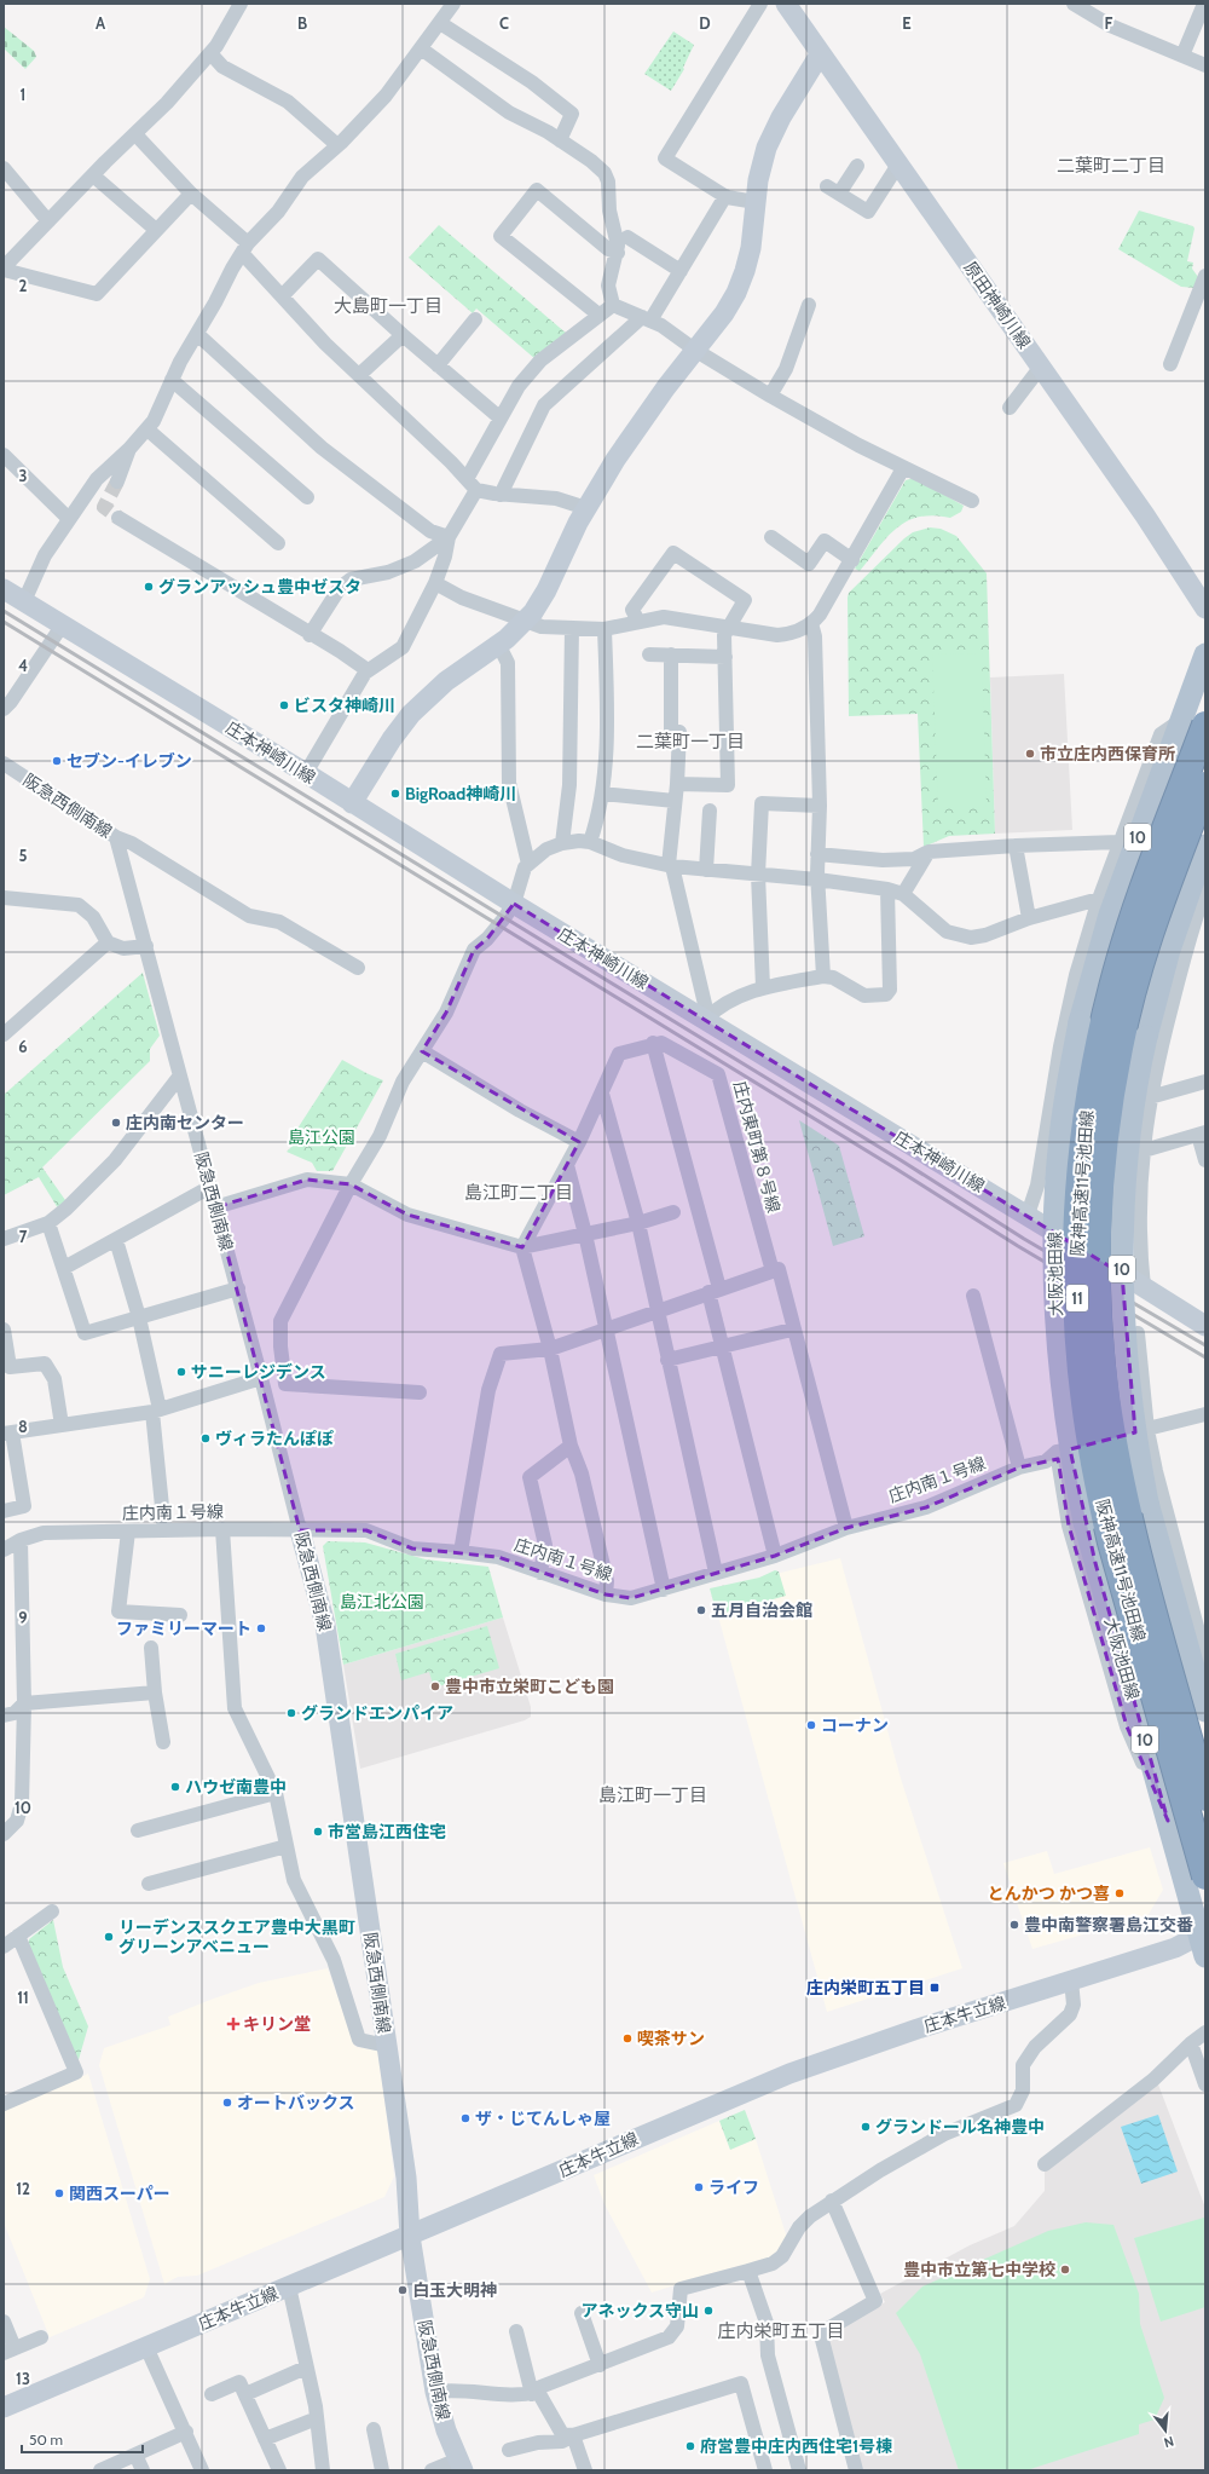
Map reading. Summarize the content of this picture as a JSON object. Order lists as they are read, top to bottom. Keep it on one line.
{"streets":{"highway":["阪神高速11号池田線","11"],"main road":["10","大阪池田線"],"street":["原田神崎川線","庄本神崎川線","阪急西側南線","庄内東町第８号線","庄内南１号線","庄本牛立線"]},"crossings":[["阪急西側南線","庄内南１号線"],["阪急西側南線","庄本牛立線"],["阪神高速11号池田線","大阪池田線"],["大阪池田線","庄本牛立線"]],"districts":["二葉町二丁目","大島町一丁目","二葉町一丁目","島江町二丁目","島江町一丁目","庄内栄町五丁目"],"parks":["島江公園","島江北公園"],"places":{"other":["グランアッシュ豊中ゼスタ","ビスタ神崎川","市立庄内西保育所","セブン-イレブン","BigRoad神崎川","庄内南センター","サニーレジデンス","ヴィラたんぽぽ","五月自治会館","ファミリーマート","豊中市立栄町こども園","グランドエンパイア","コーナン","ハウゼ南豊中","市営島江西住宅","とんかつ かつ喜","豊中南警察署島江交番","リーデンススクエア豊中大黒町 グリーンアベニュー","喫茶サン","オートバックス","ザ・じてんしゃ屋","グランドール名神豊中","ライフ","関西スーパー","豊中市立第七中学校","白玉大明神","アネックス守山","府営豊中庄内西住宅1号棟"],"transit":["庄内栄町五丁目"],"health":["キリン堂"]},"scale_bar":"50 m","north":"bottom","grid":{"columns":["A","B","C","D","E","F"],"rows":["1","2","3","4","5","6","7","8","9","10","11","12","13"]}}
